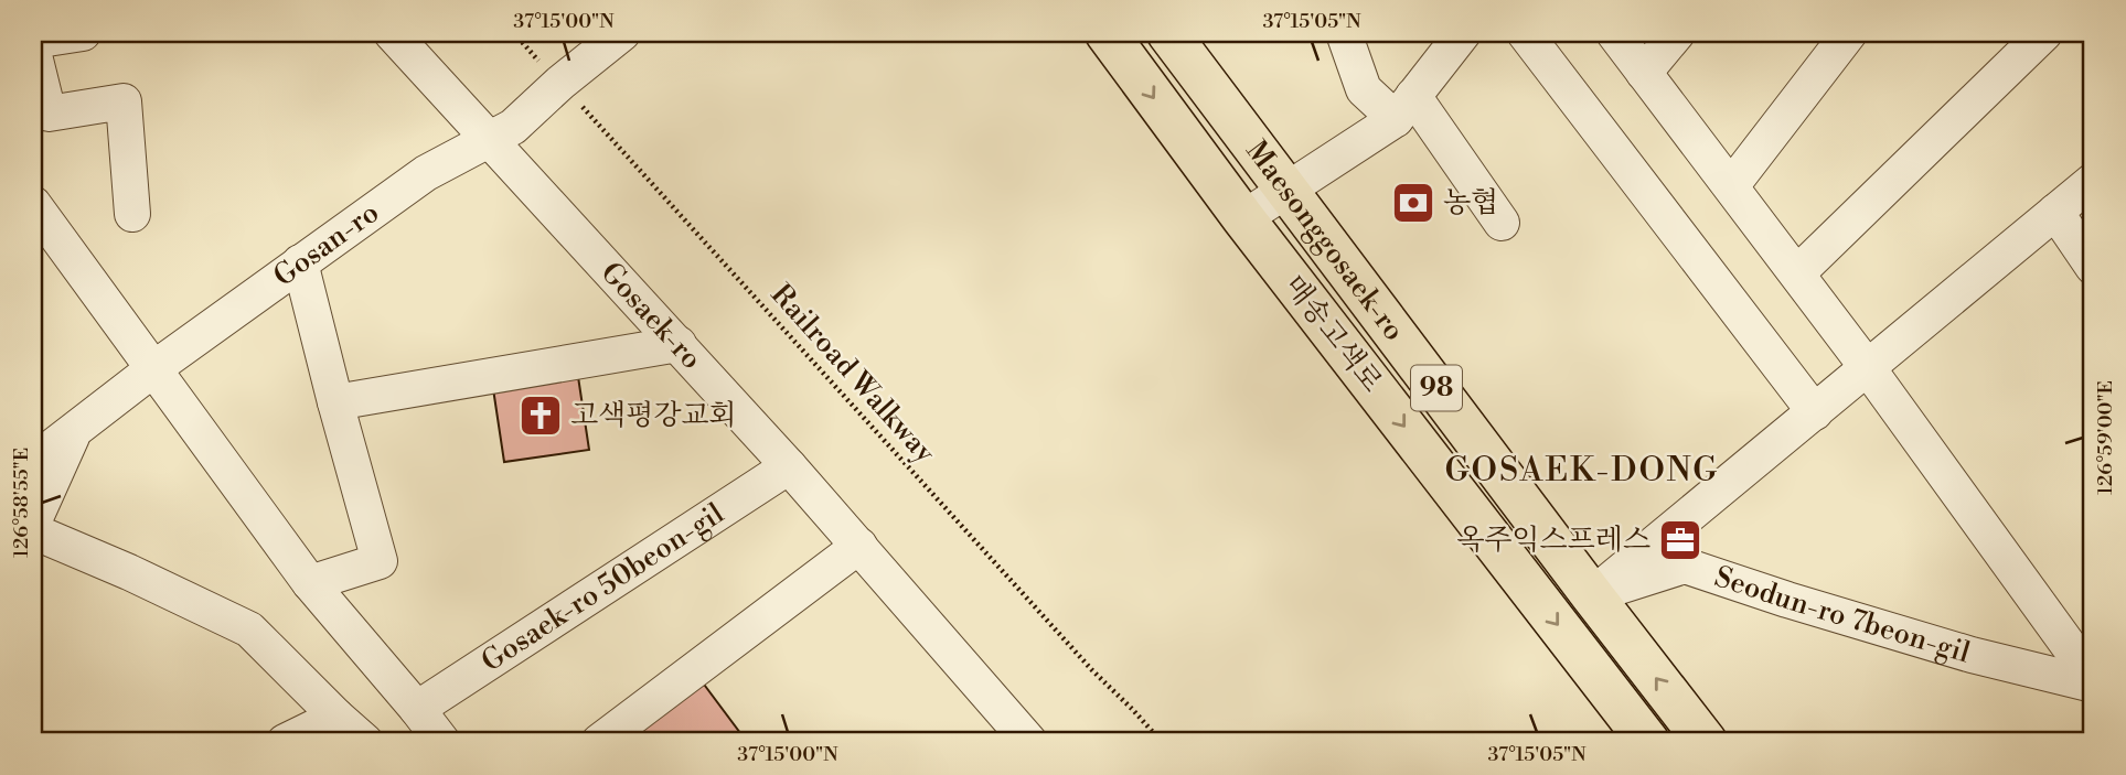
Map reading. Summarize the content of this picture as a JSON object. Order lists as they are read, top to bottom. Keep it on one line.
{"streets":{"main road":["Maesonggosaek-ro","매송고색로","98"],"street":["Gosan-ro","Gosaek-ro","Gosaek-ro 50beon-gil","Seodun-ro 7beon-gil"],"path":["Railroad Walkway"]},"crossings":[["Maesonggosaek-ro","Seodun-ro 7beon-gil"],["Gosan-ro","Gosaek-ro"],["Gosan-ro","Railroad Walkway"],["Gosaek-ro","Gosaek-ro 50beon-gil"]],"one_way":["매송고색로"],"districts":["GOSAEK-DONG"],"places":{"bank":["농협"],"church":["고색평강교회"],"office":["옥주익스프레스"]},"coordinates":["37°15'00\"N","37°15'05\"N","126°59'00\"E","126°58'55\"E"]}
